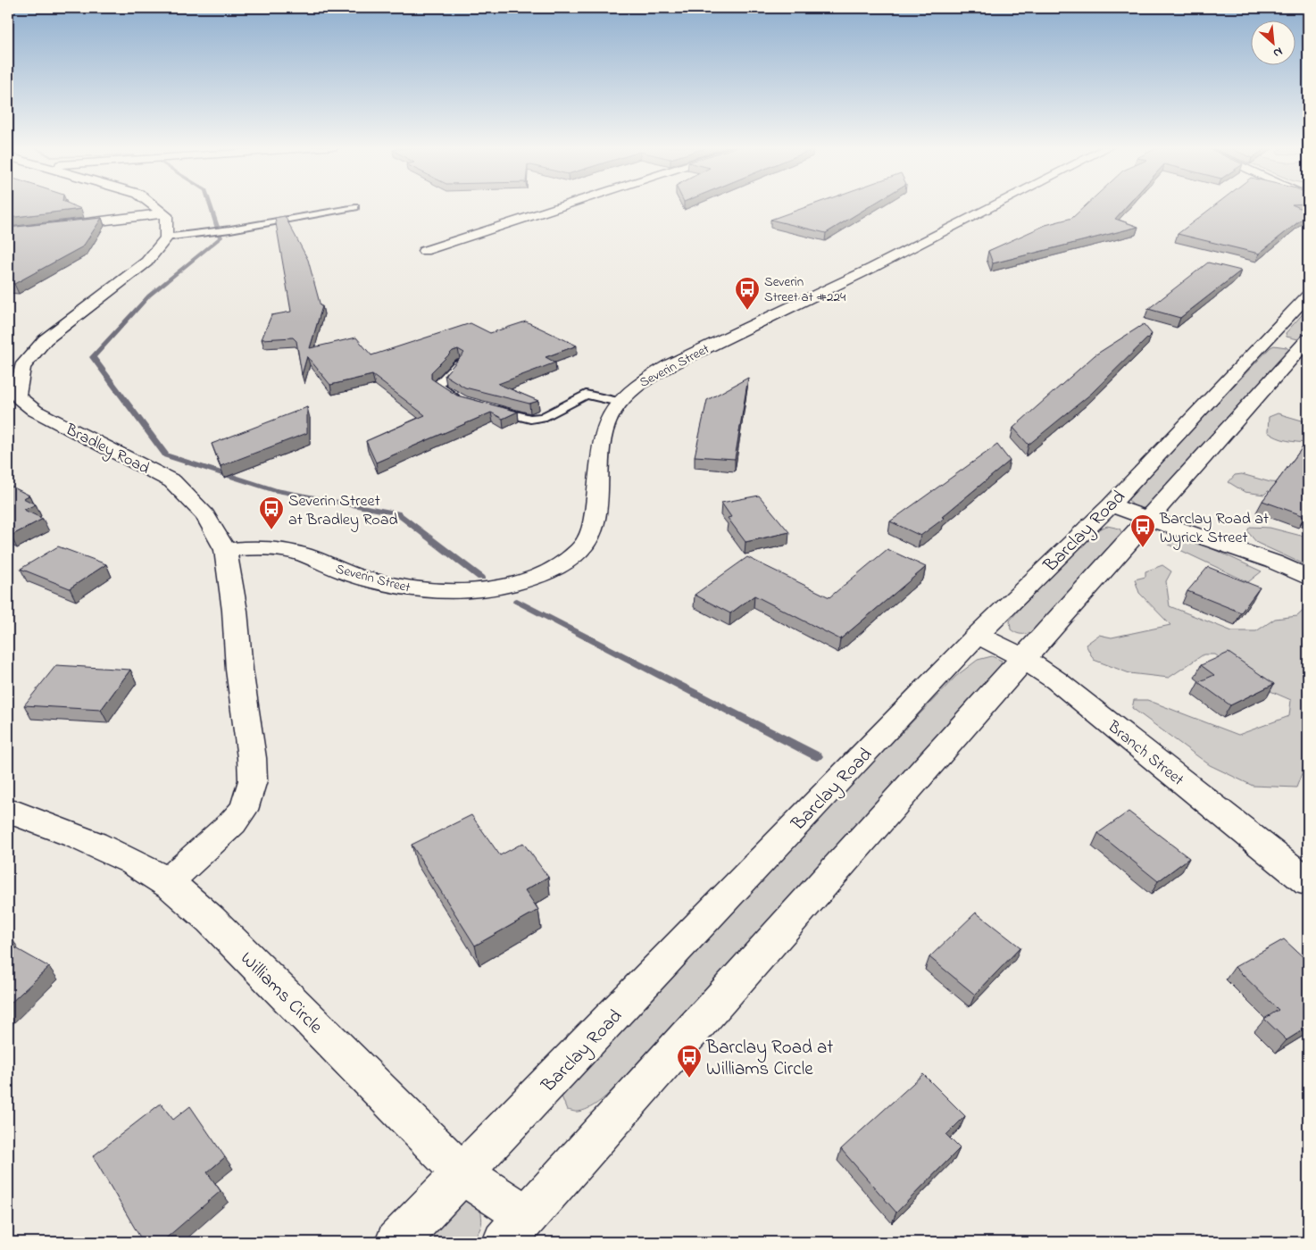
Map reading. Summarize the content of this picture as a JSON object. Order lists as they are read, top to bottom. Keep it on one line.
{"streets":{"street":["Severin Street","Bradley Road","Barclay Road","Branch Street","Williams Circle"]},"crossings":[["Severin Street","Bradley Road"],["Bradley Road","Williams Circle"],["Barclay Road","Branch Street"],["Barclay Road","Williams Circle"]],"places":{"bus stop":["Severin Street at #224","Severin Street at Bradley Road","Barclay Road at Wyrick Street","Barclay Road at Williams Circle"]},"north":"bottom right"}
